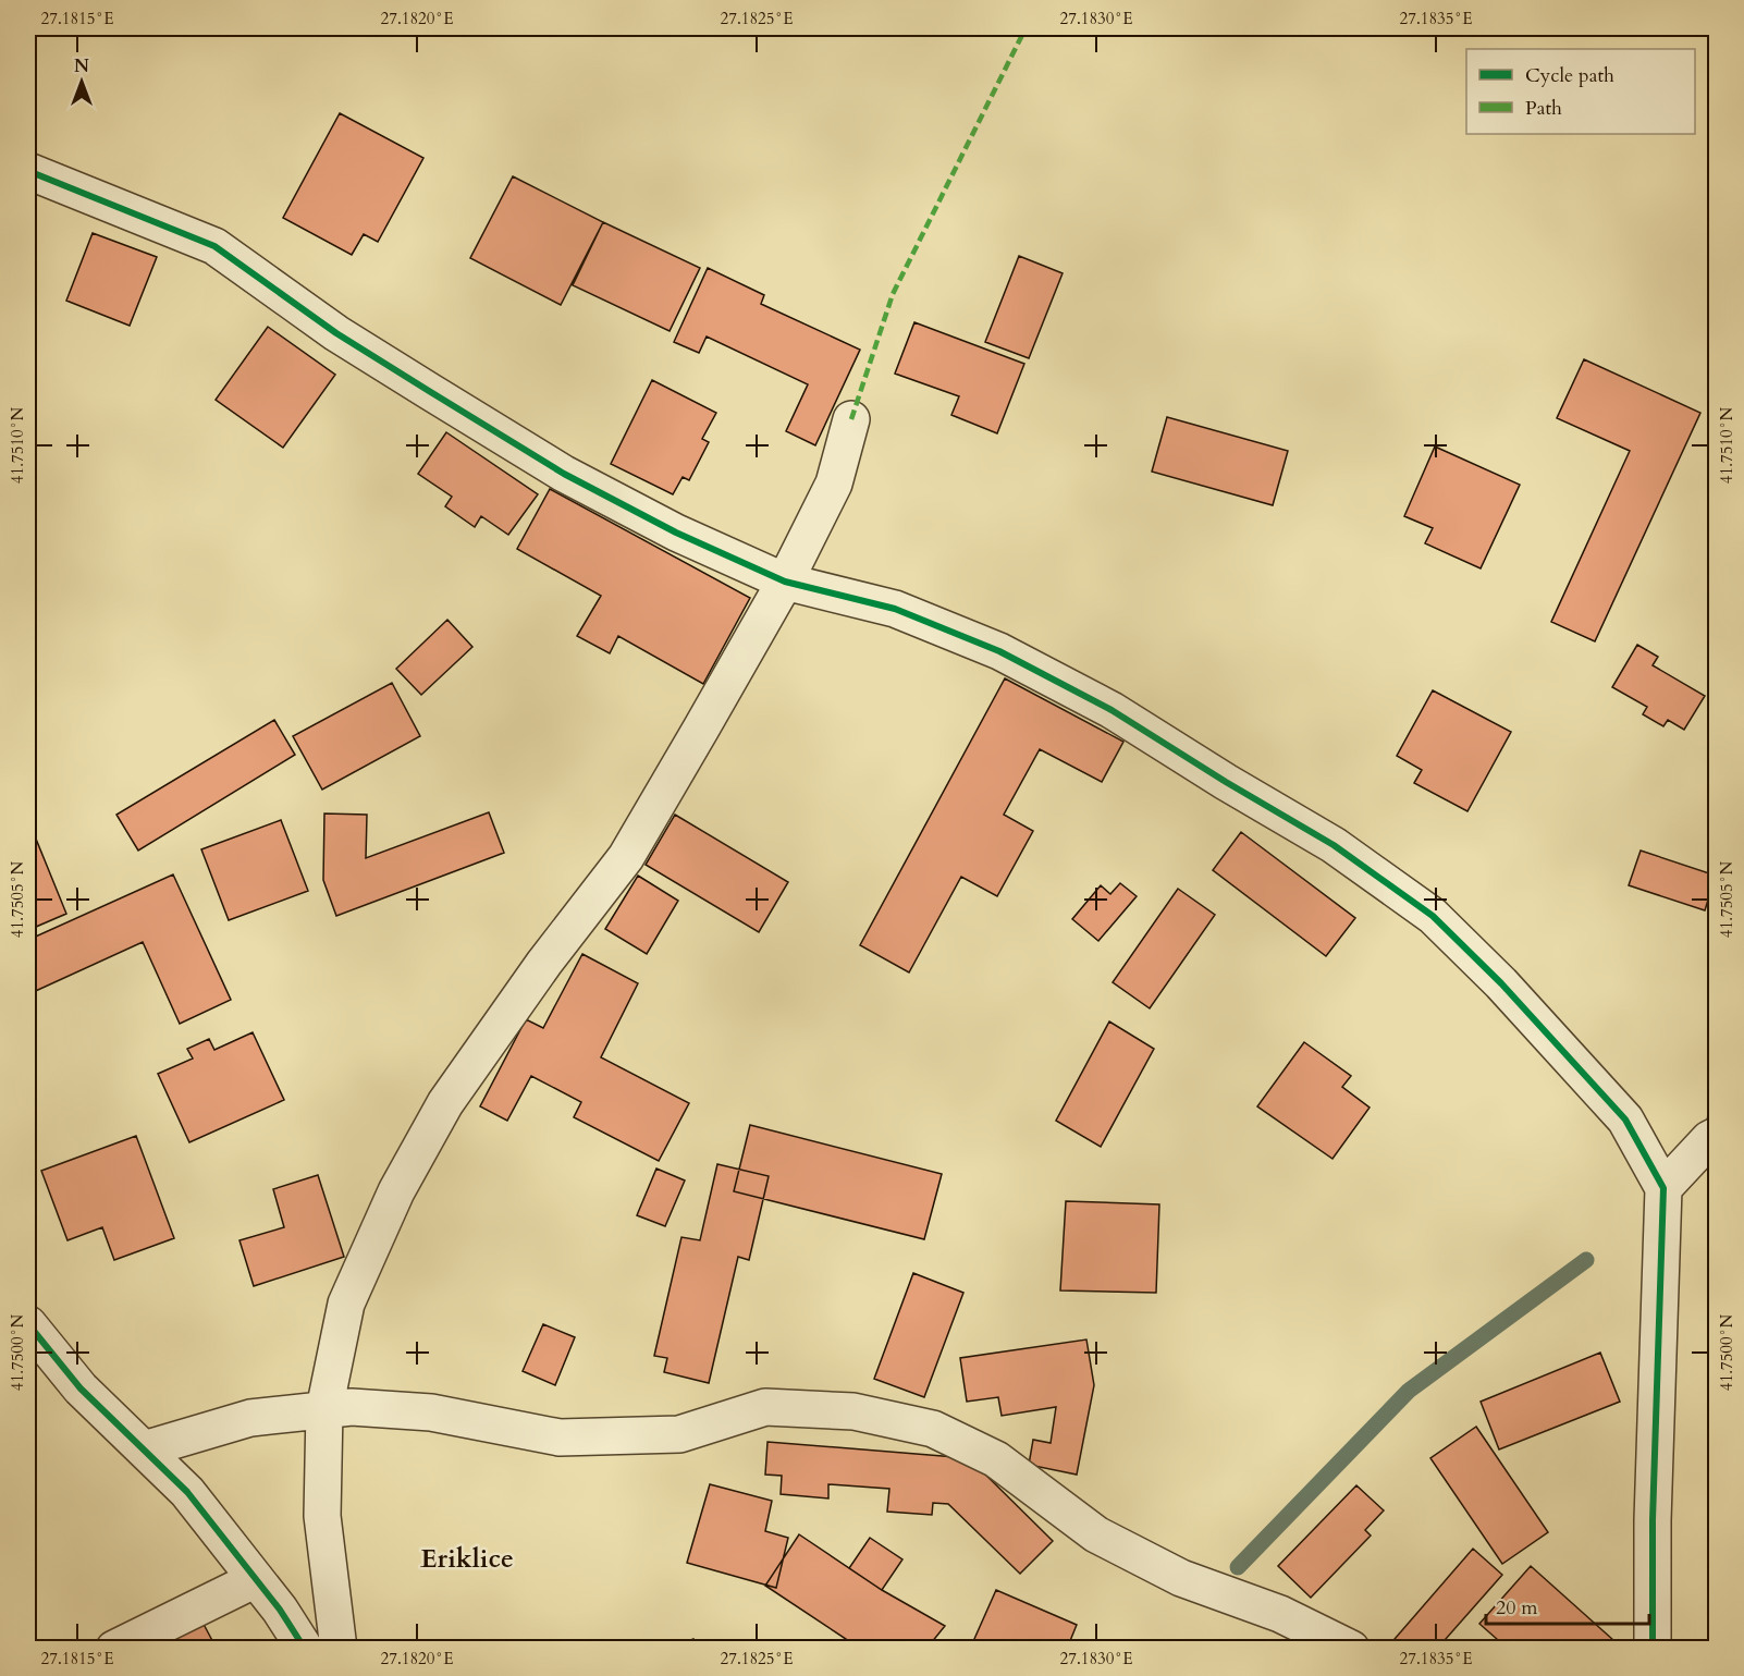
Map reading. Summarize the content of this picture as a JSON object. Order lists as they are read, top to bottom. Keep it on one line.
{"districts":["Eriklice"],"legend":["Cycle path","Path"],"scale_bar":"20 m","north":"top","coordinates":["27.1815°E","27.1820°E","27.1825°E","27.1830°E","27.1835°E","41.7510°N","41.7505°N","41.7500°N"]}
